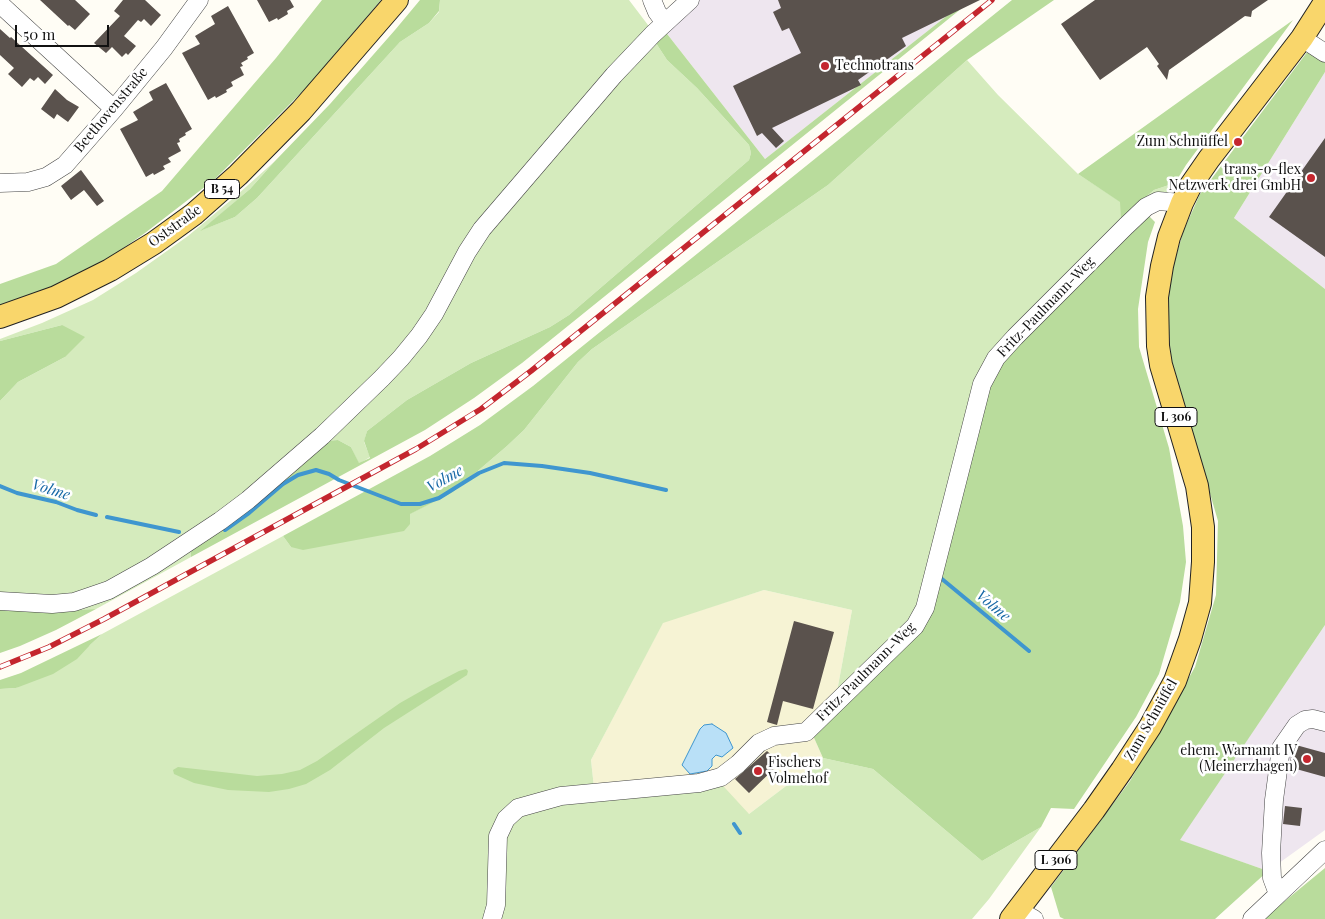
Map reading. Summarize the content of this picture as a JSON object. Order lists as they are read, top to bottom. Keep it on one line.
{"streets":{"main road":["B 54","Oststraße","L 306","Zum Schnüffel"],"street":["Beethovenstraße","Fritz-Paulmann-Weg"]},"crossings":[["Fritz-Paulmann-Weg","Zum Schnüffel"]],"water":["Volme"],"places":["Technotrans","Zum Schnüffel","trans-o-flex Netzwerk drei GmbH","ehem. Warnamt IV (Meinerzhagen)","Fischers Volmehof"],"scale_bar":"50 m"}
